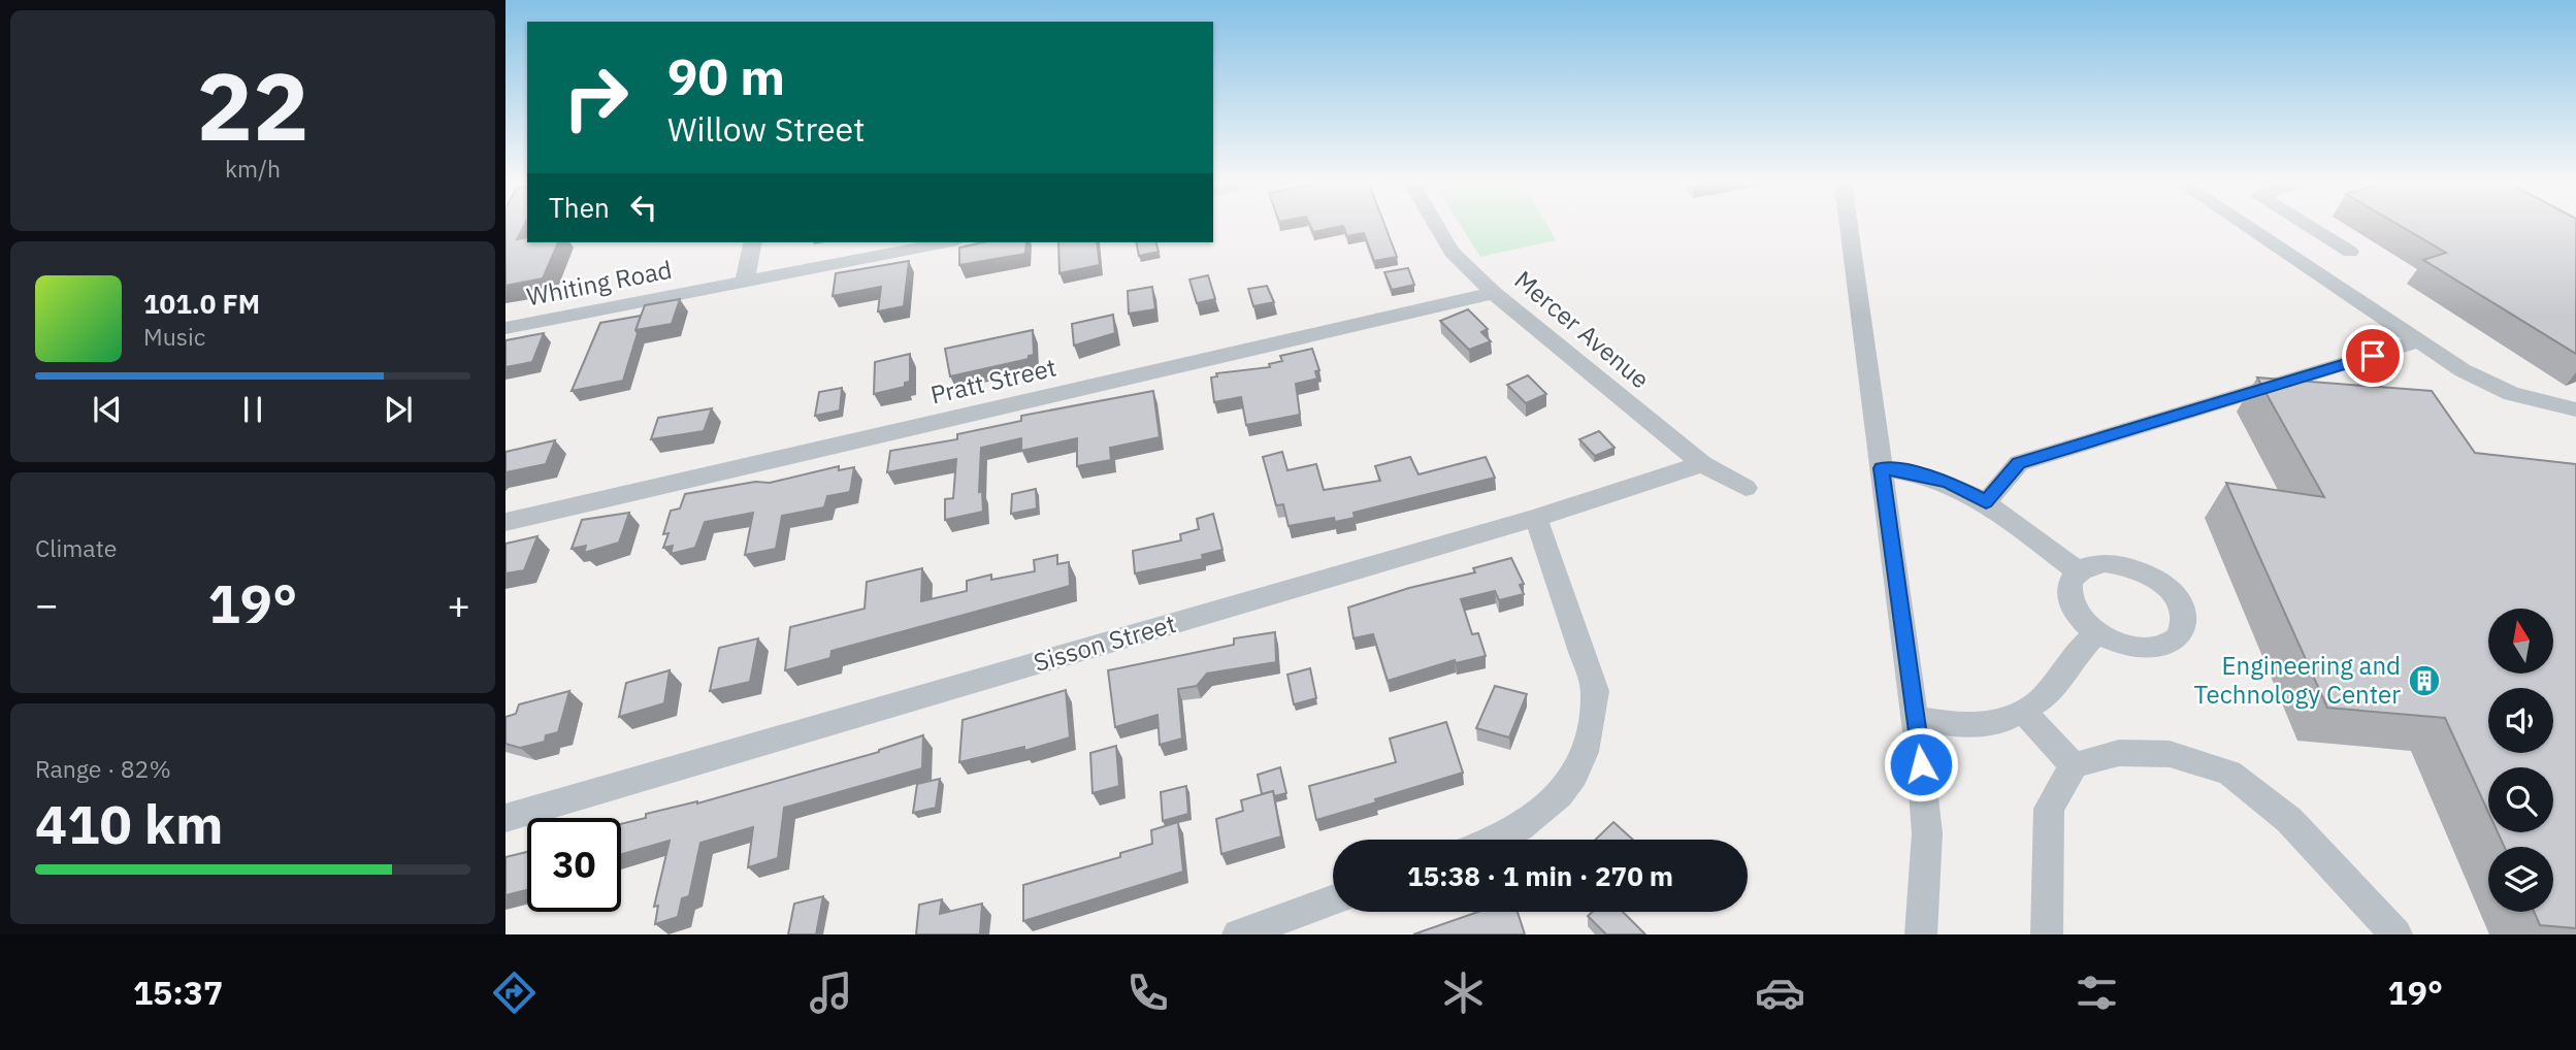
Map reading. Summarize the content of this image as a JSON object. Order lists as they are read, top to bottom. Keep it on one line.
{"streets":{"street":["Whiting Road","Mercer Avenue","Pratt Street","Sisson Street"]},"crossings":[["Mercer Avenue","Pratt Street"],["Mercer Avenue","Sisson Street"]],"places":{"building":["Engineering and Technology Center"]},"north":"top","page":{"tile":[["22","km/h"],"Climate",["Range · 82%","410 km"]],"turn":["90 m","Willow Street"],"then":"Then","song":["101.0 FM","Music"],"heat":["−","19°","+"],"limit":"30","trip":"15:38 · 1 min · 270 m","tabs":["15:37","19°"]}}
